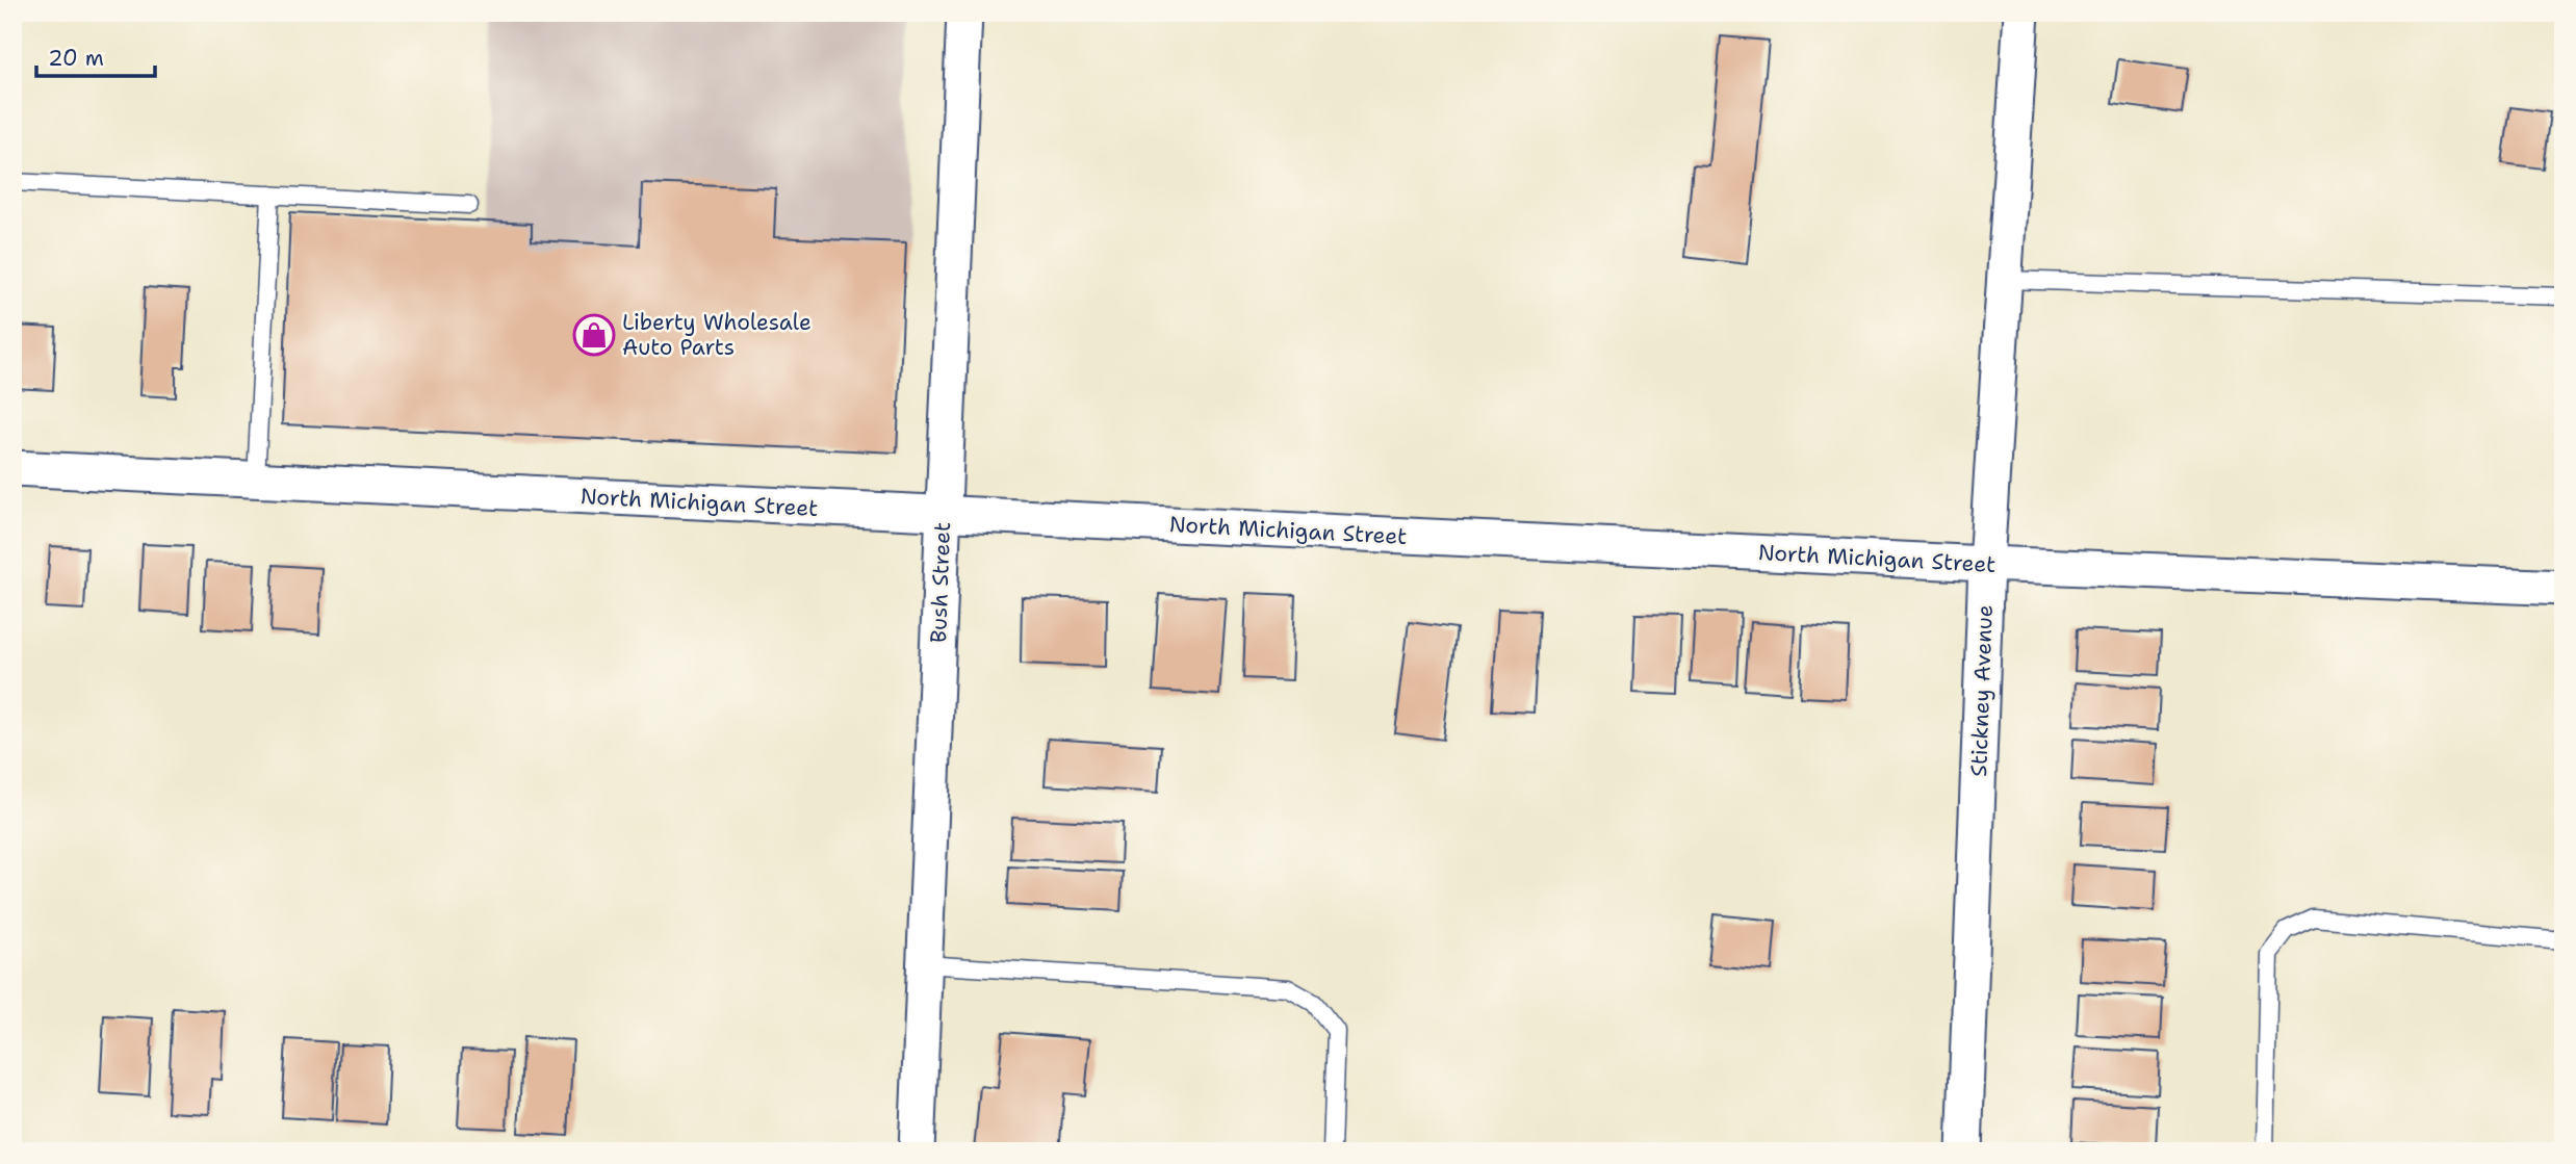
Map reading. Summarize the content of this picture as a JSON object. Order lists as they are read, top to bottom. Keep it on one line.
{"streets":{"street":["North Michigan Street","Bush Street","Stickney Avenue"]},"crossings":[["North Michigan Street","Bush Street"],["North Michigan Street","Stickney Avenue"]],"places":{"shop":["Liberty Wholesale Auto Parts"]},"scale_bar":"20 m"}
